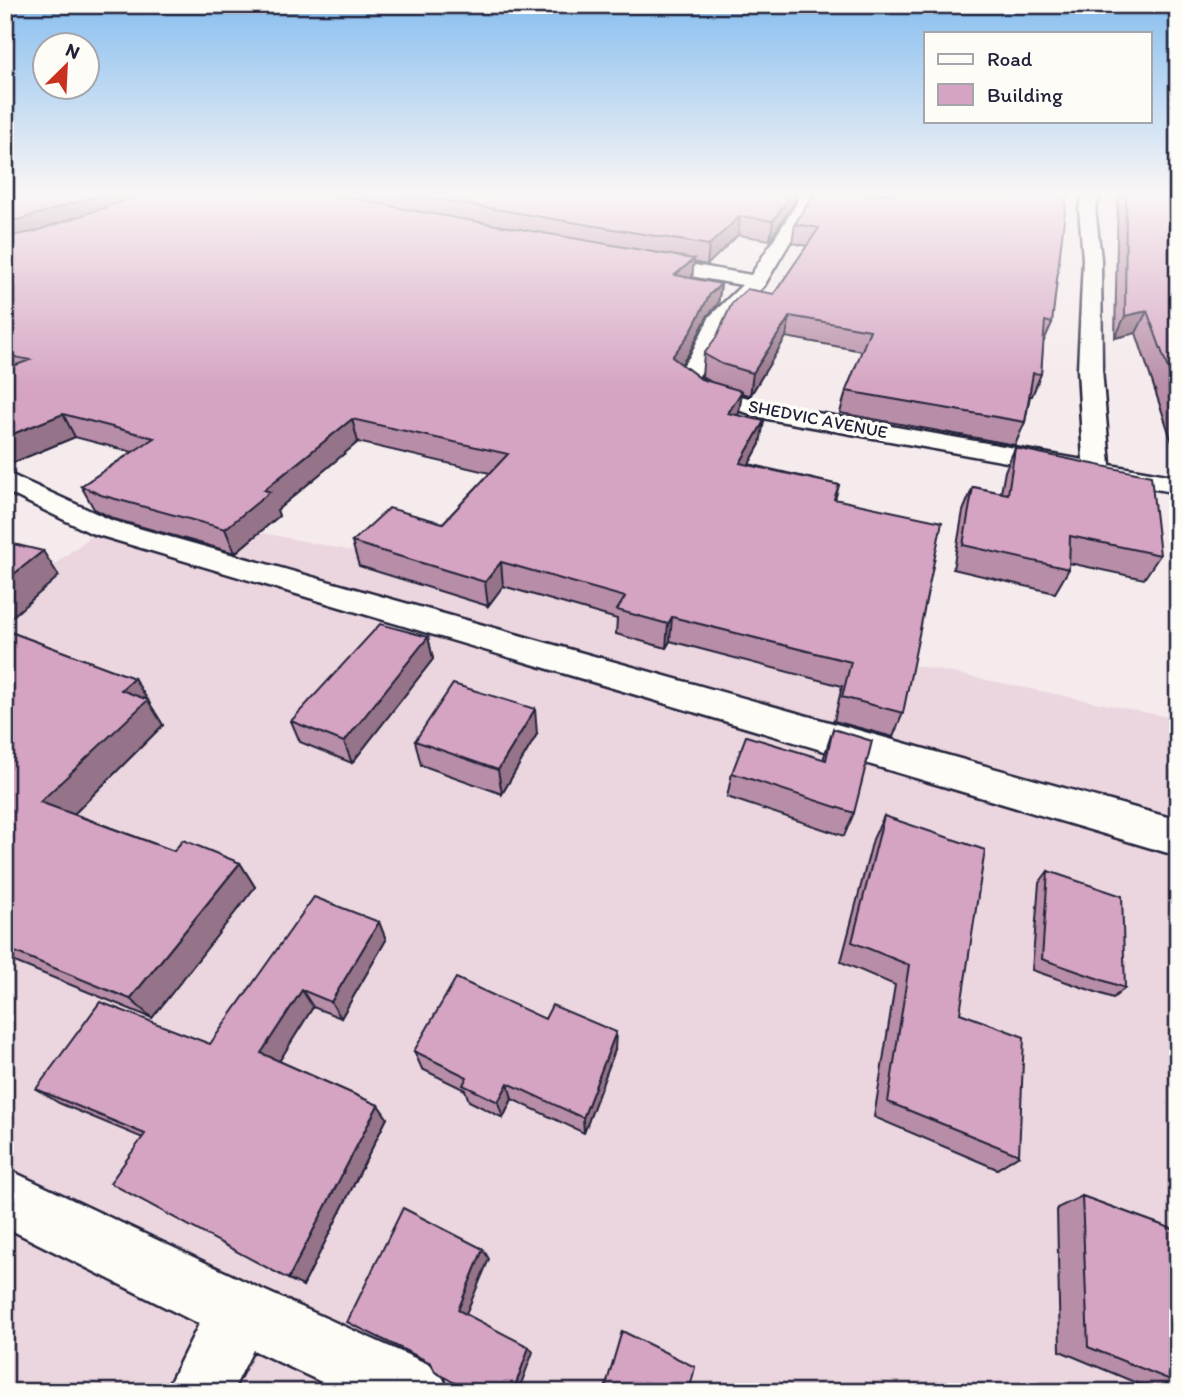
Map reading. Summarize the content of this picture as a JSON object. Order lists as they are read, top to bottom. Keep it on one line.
{"streets":{"street":["SHEDVIC AVENUE"]},"legend":["Road","Building"],"north":"top right"}
